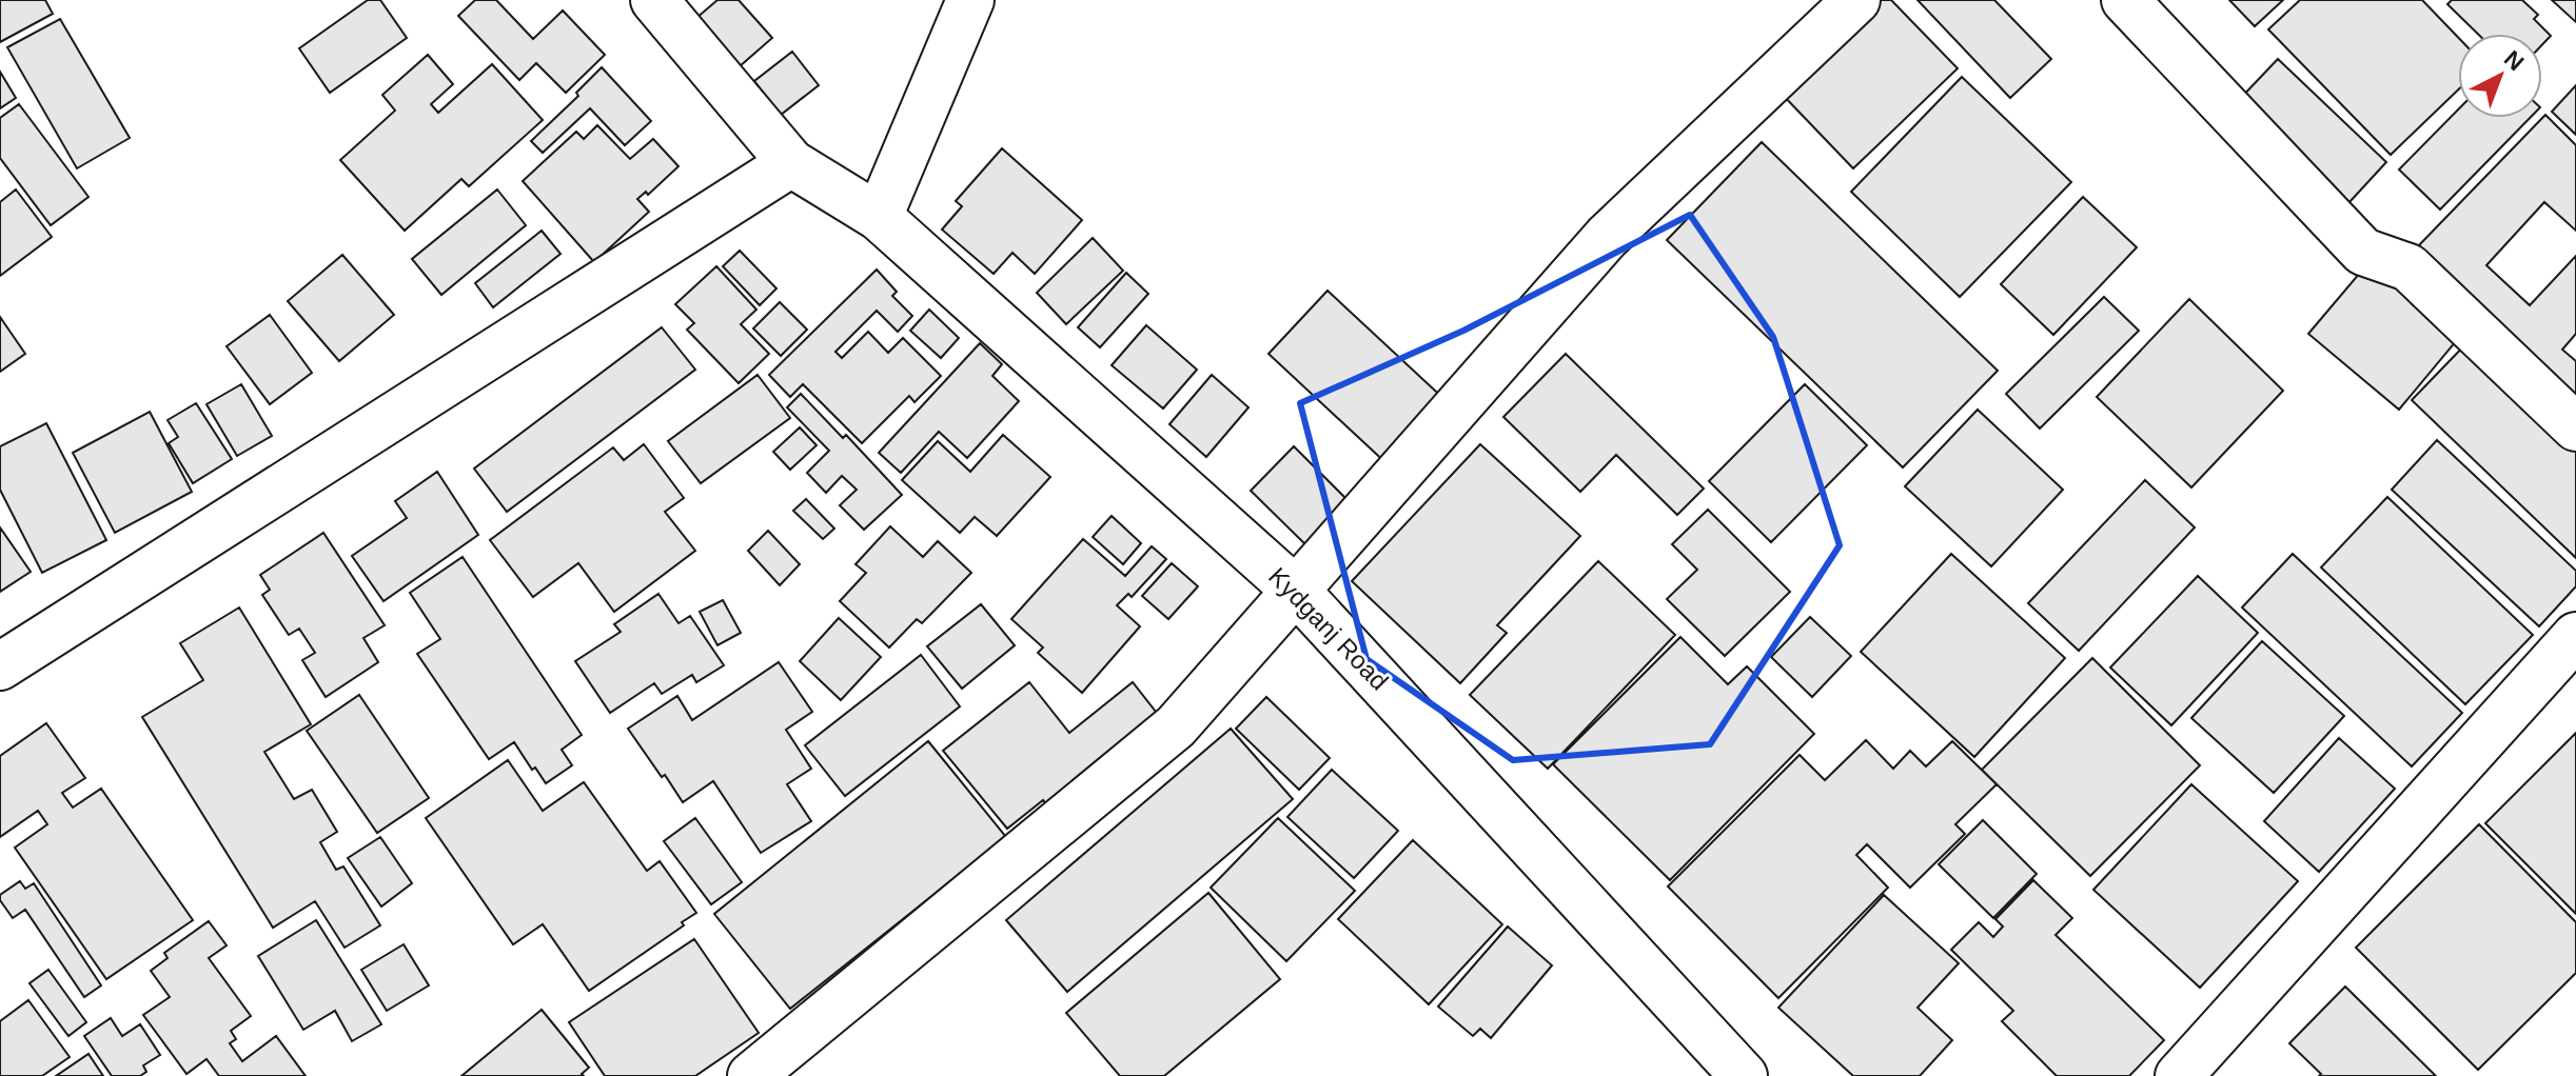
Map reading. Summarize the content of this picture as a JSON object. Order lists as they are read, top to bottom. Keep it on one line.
{"streets":{"street":["Kydganj Road"]},"north":"top right"}
